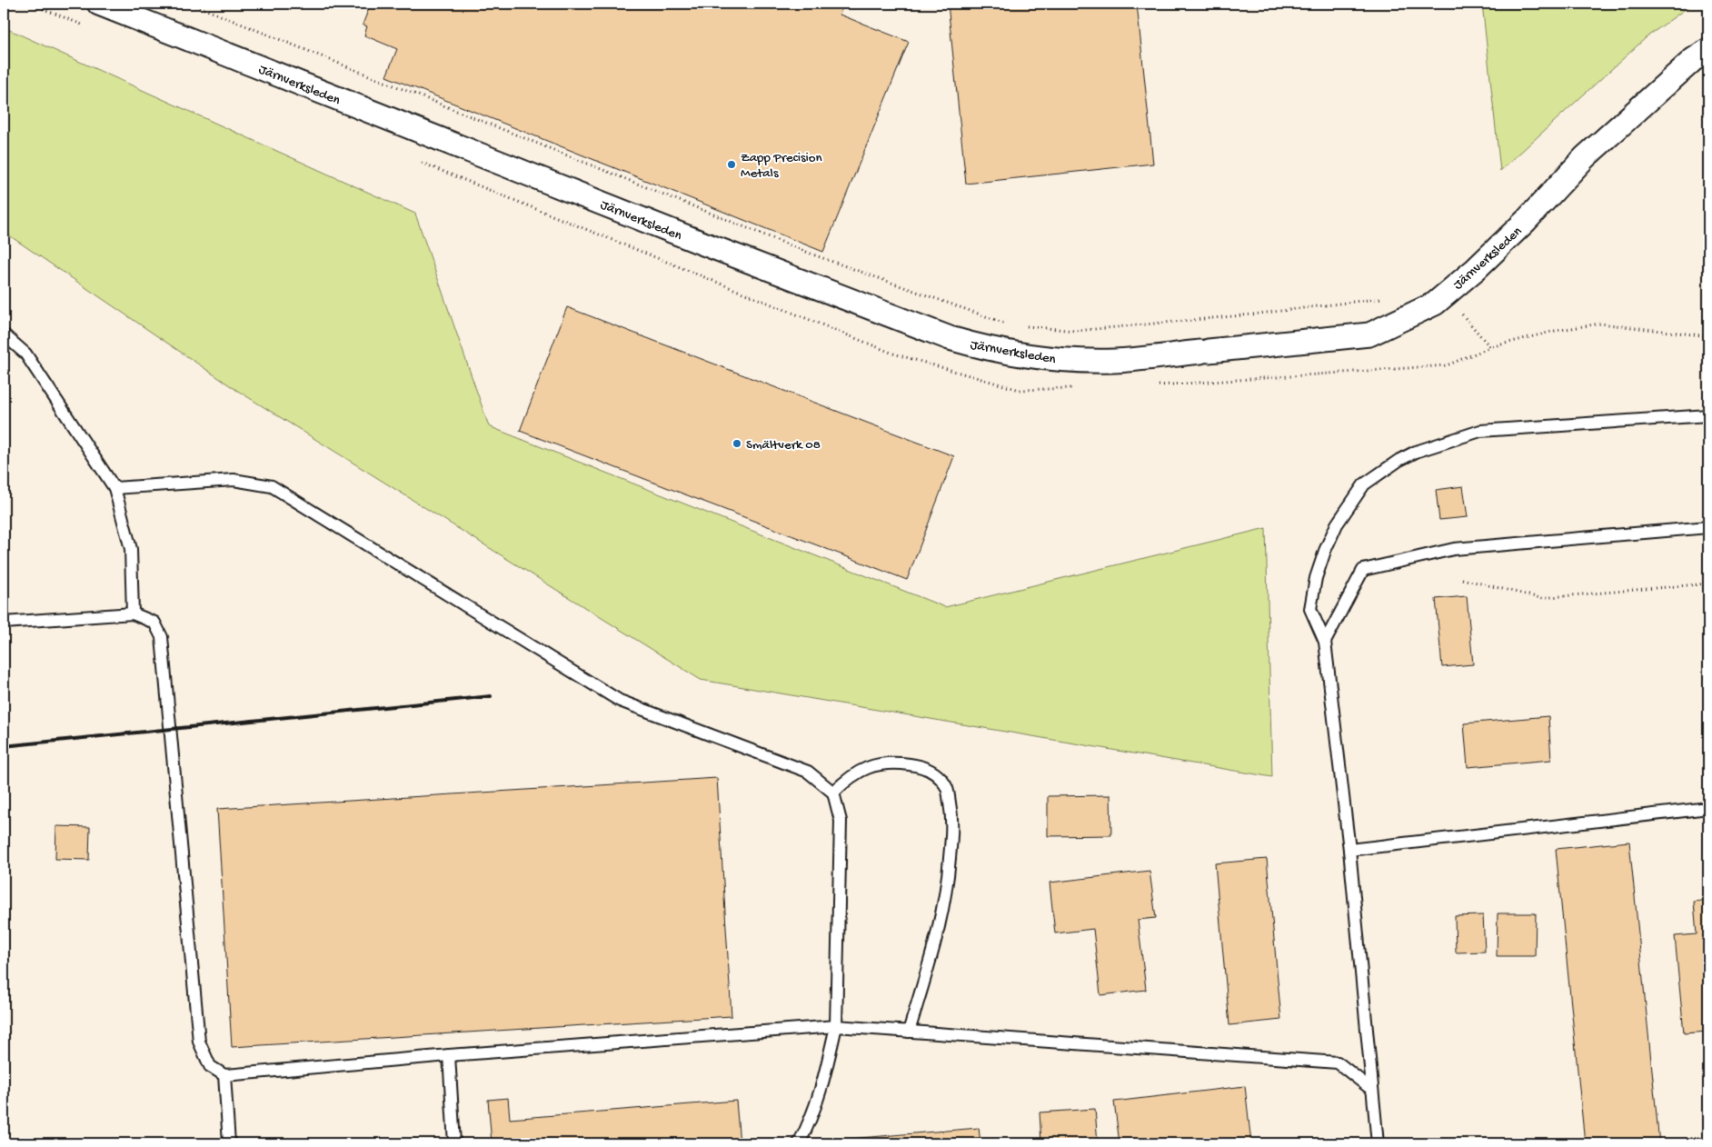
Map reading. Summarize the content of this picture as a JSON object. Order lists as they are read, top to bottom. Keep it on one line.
{"streets":{"street":["Järnverksleden"]},"places":["Zapp Precision Metals","Smältverk 08"]}
